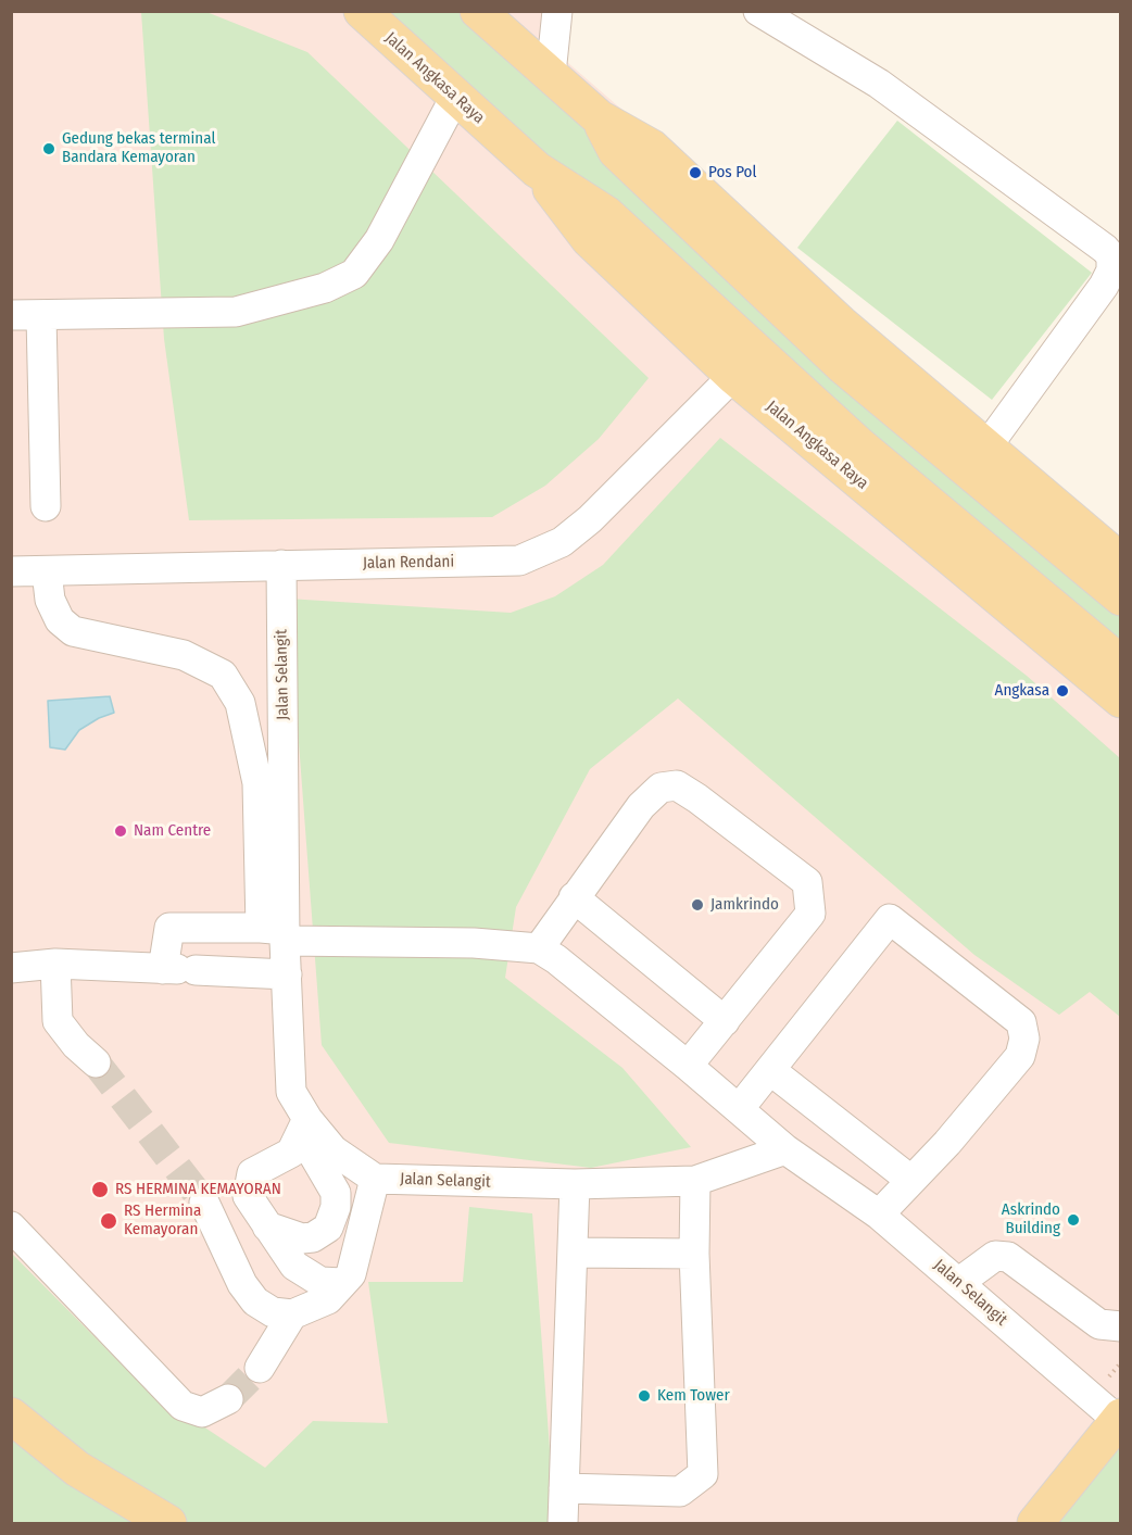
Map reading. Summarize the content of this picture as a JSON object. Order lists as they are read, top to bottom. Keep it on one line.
{"streets":{"main road":["Jalan Angkasa Raya"],"street":["Jalan Rendani","Jalan Selangit"]},"crossings":[["Jalan Angkasa Raya","Jalan Rendani"],["Jalan Rendani","Jalan Selangit"]],"places":["Gedung bekas terminal Bandara Kemayoran","Pos Pol","Angkasa","Nam Centre","Jamkrindo","RS HERMINA KEMAYORAN","Askrindo Building","RS Hermina Kemayoran","Kem Tower"]}
